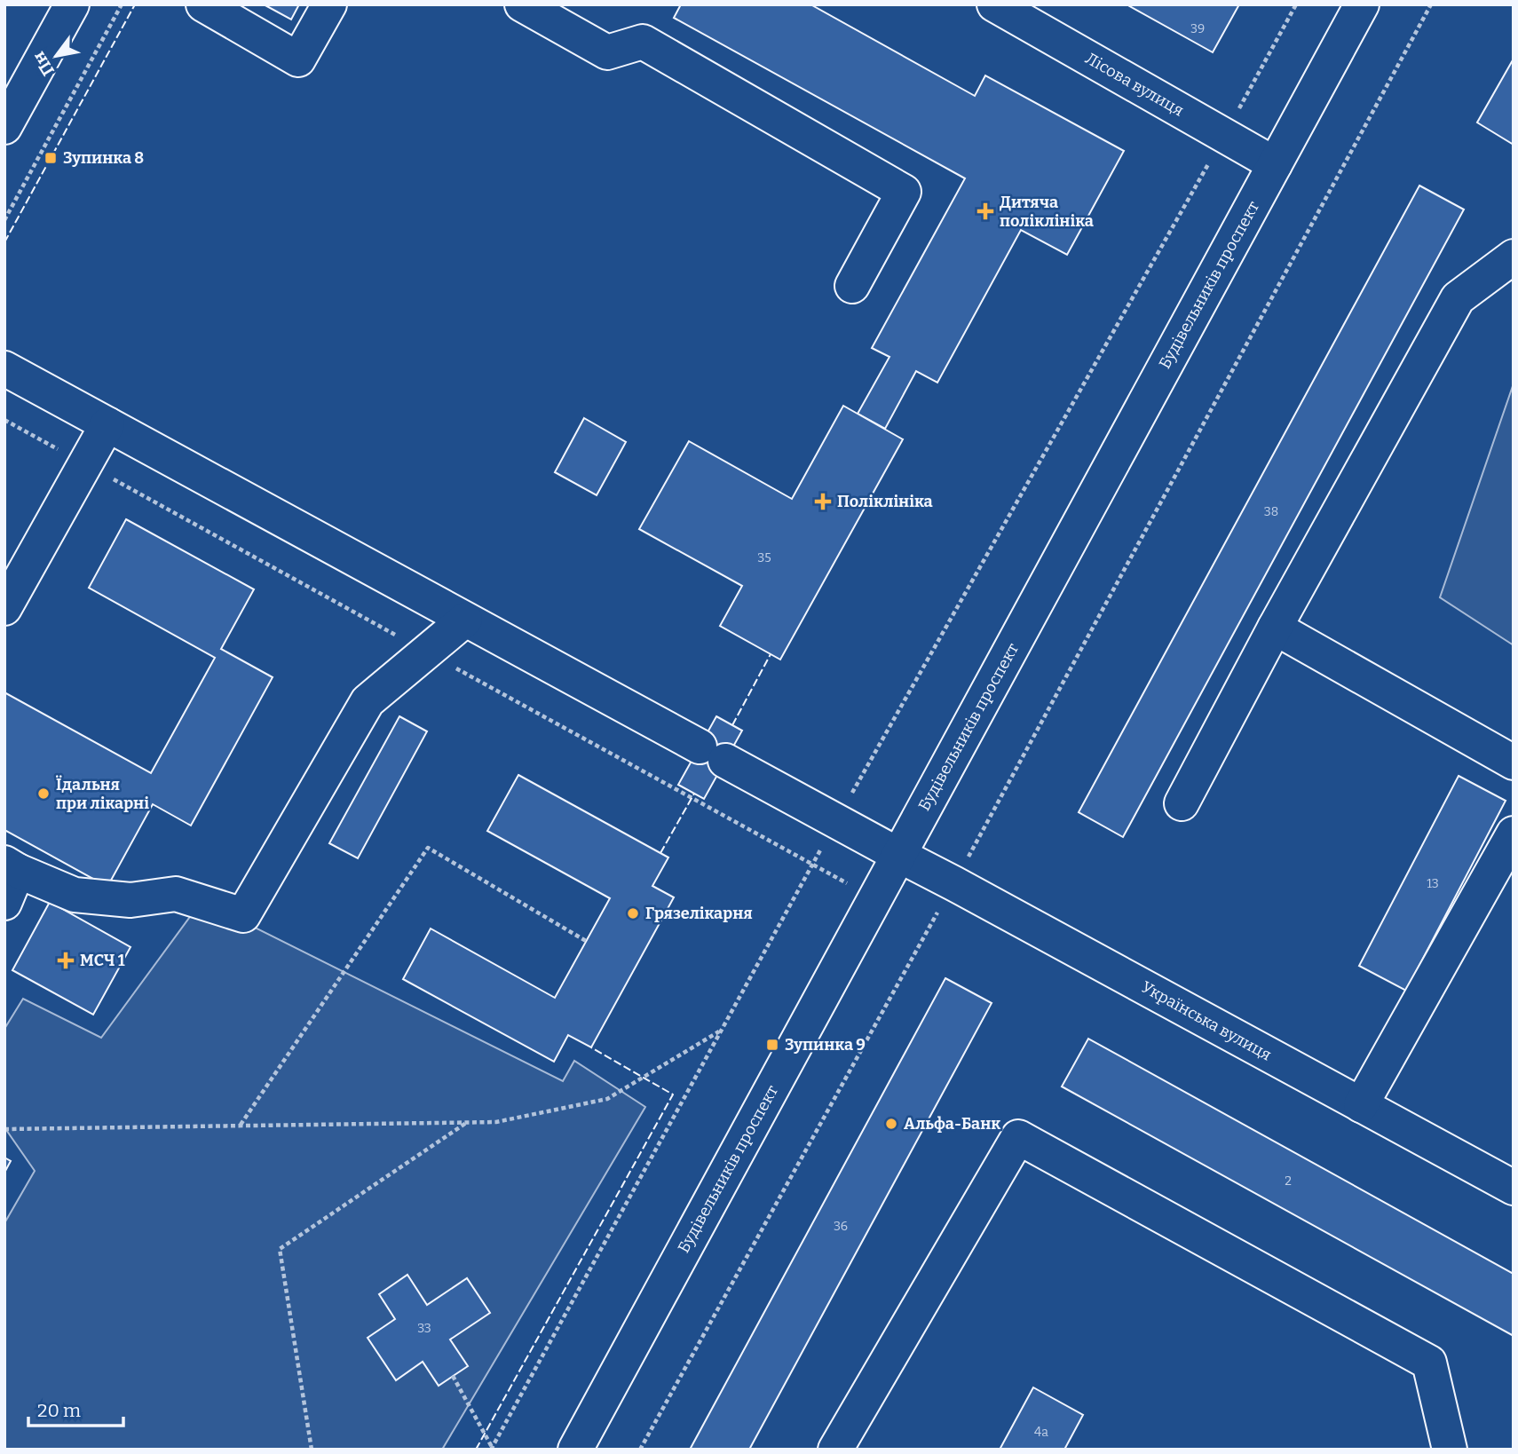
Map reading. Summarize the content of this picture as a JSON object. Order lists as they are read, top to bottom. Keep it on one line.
{"streets":{"street":["Лісова вулиця","Будівельників проспект","Українська вулиця"]},"crossings":[["Лісова вулиця","Будівельників проспект"],["Будівельників проспект","Українська вулиця"]],"places":{"transit":["Зупинка 8","Зупинка 9"],"health":["Дитяча поліклініка","Поліклініка","МСЧ 1"],"other":["Їдальня при лікарні","Грязелікарня","Альфа-Банк"]},"house_numbers":["39","38","35","13","2","36","33","4а"],"scale_bar":"20 m","north":"bottom left"}
